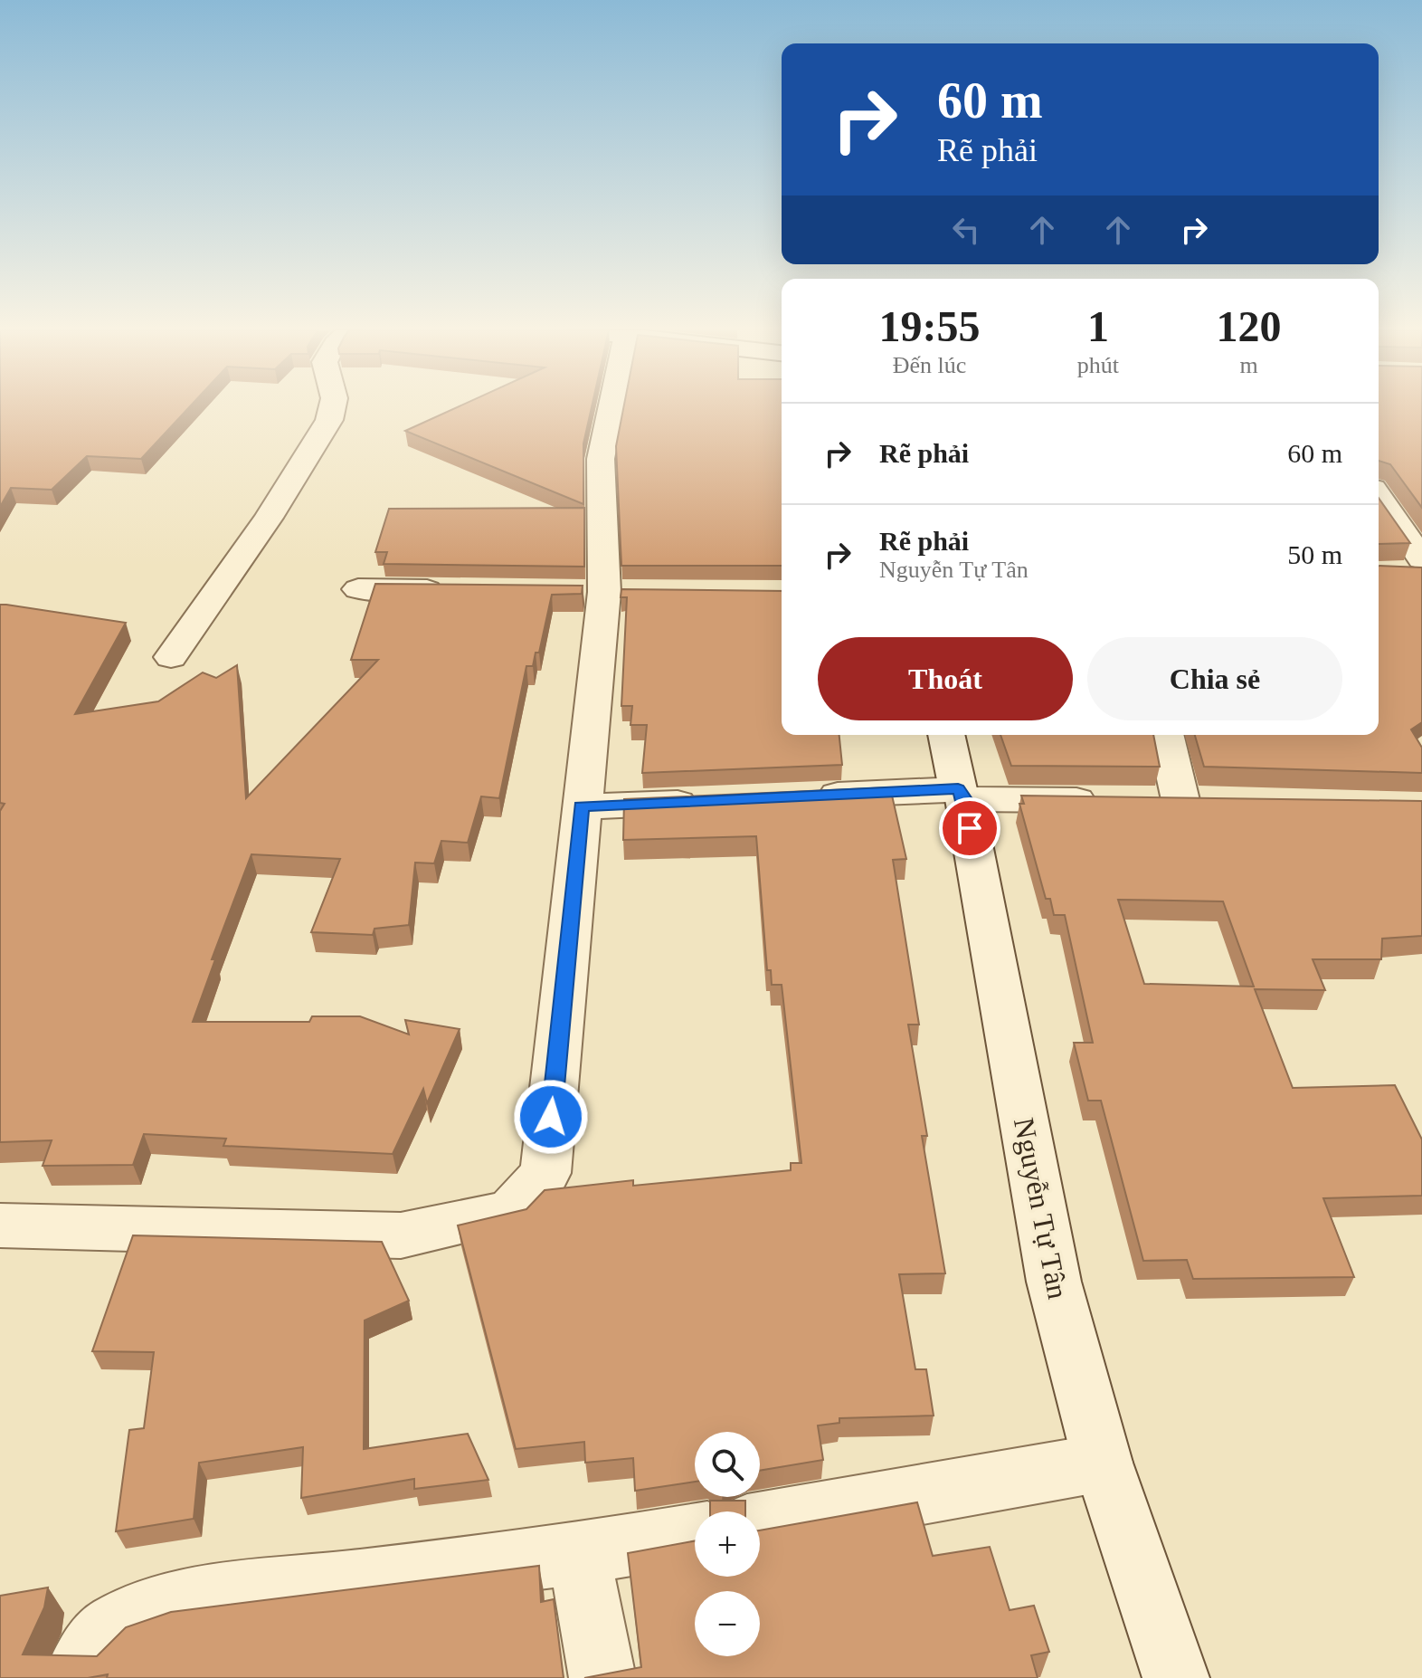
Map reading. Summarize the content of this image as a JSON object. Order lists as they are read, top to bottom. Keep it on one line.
{"streets":{"street":["Nguyễn Tự Tân"]},"page":{"turn":["60 m","Rẽ phải"],"eta":["19:55","Đến lúc","1","phút","120","m"],"list":[{"name":"Rẽ phải","value":"60 m"},{"name":"Rẽ phải","note":"Nguyễn Tự Tân","value":"50 m"}],"buttons":["Thoát","Chia sẻ"],"map_buttons":["+","−"]}}
